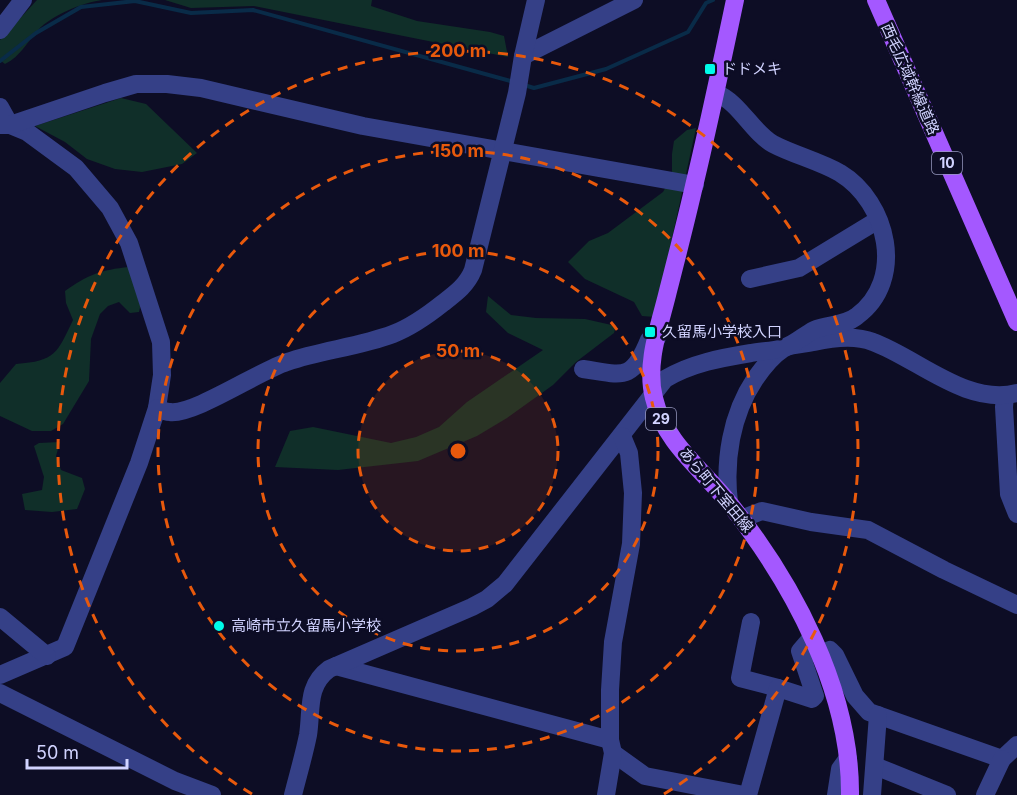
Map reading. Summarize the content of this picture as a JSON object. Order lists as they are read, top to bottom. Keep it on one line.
{"streets":{"main road":["西毛広域幹線道路","10","29","あら町下室田線"]},"places":{"transit":["ドドメキ","久留馬小学校入口"],"other":["高崎市立久留馬小学校"]},"scale_bar":"50 m","rings":["200 m","150 m","100 m","50 m"]}
